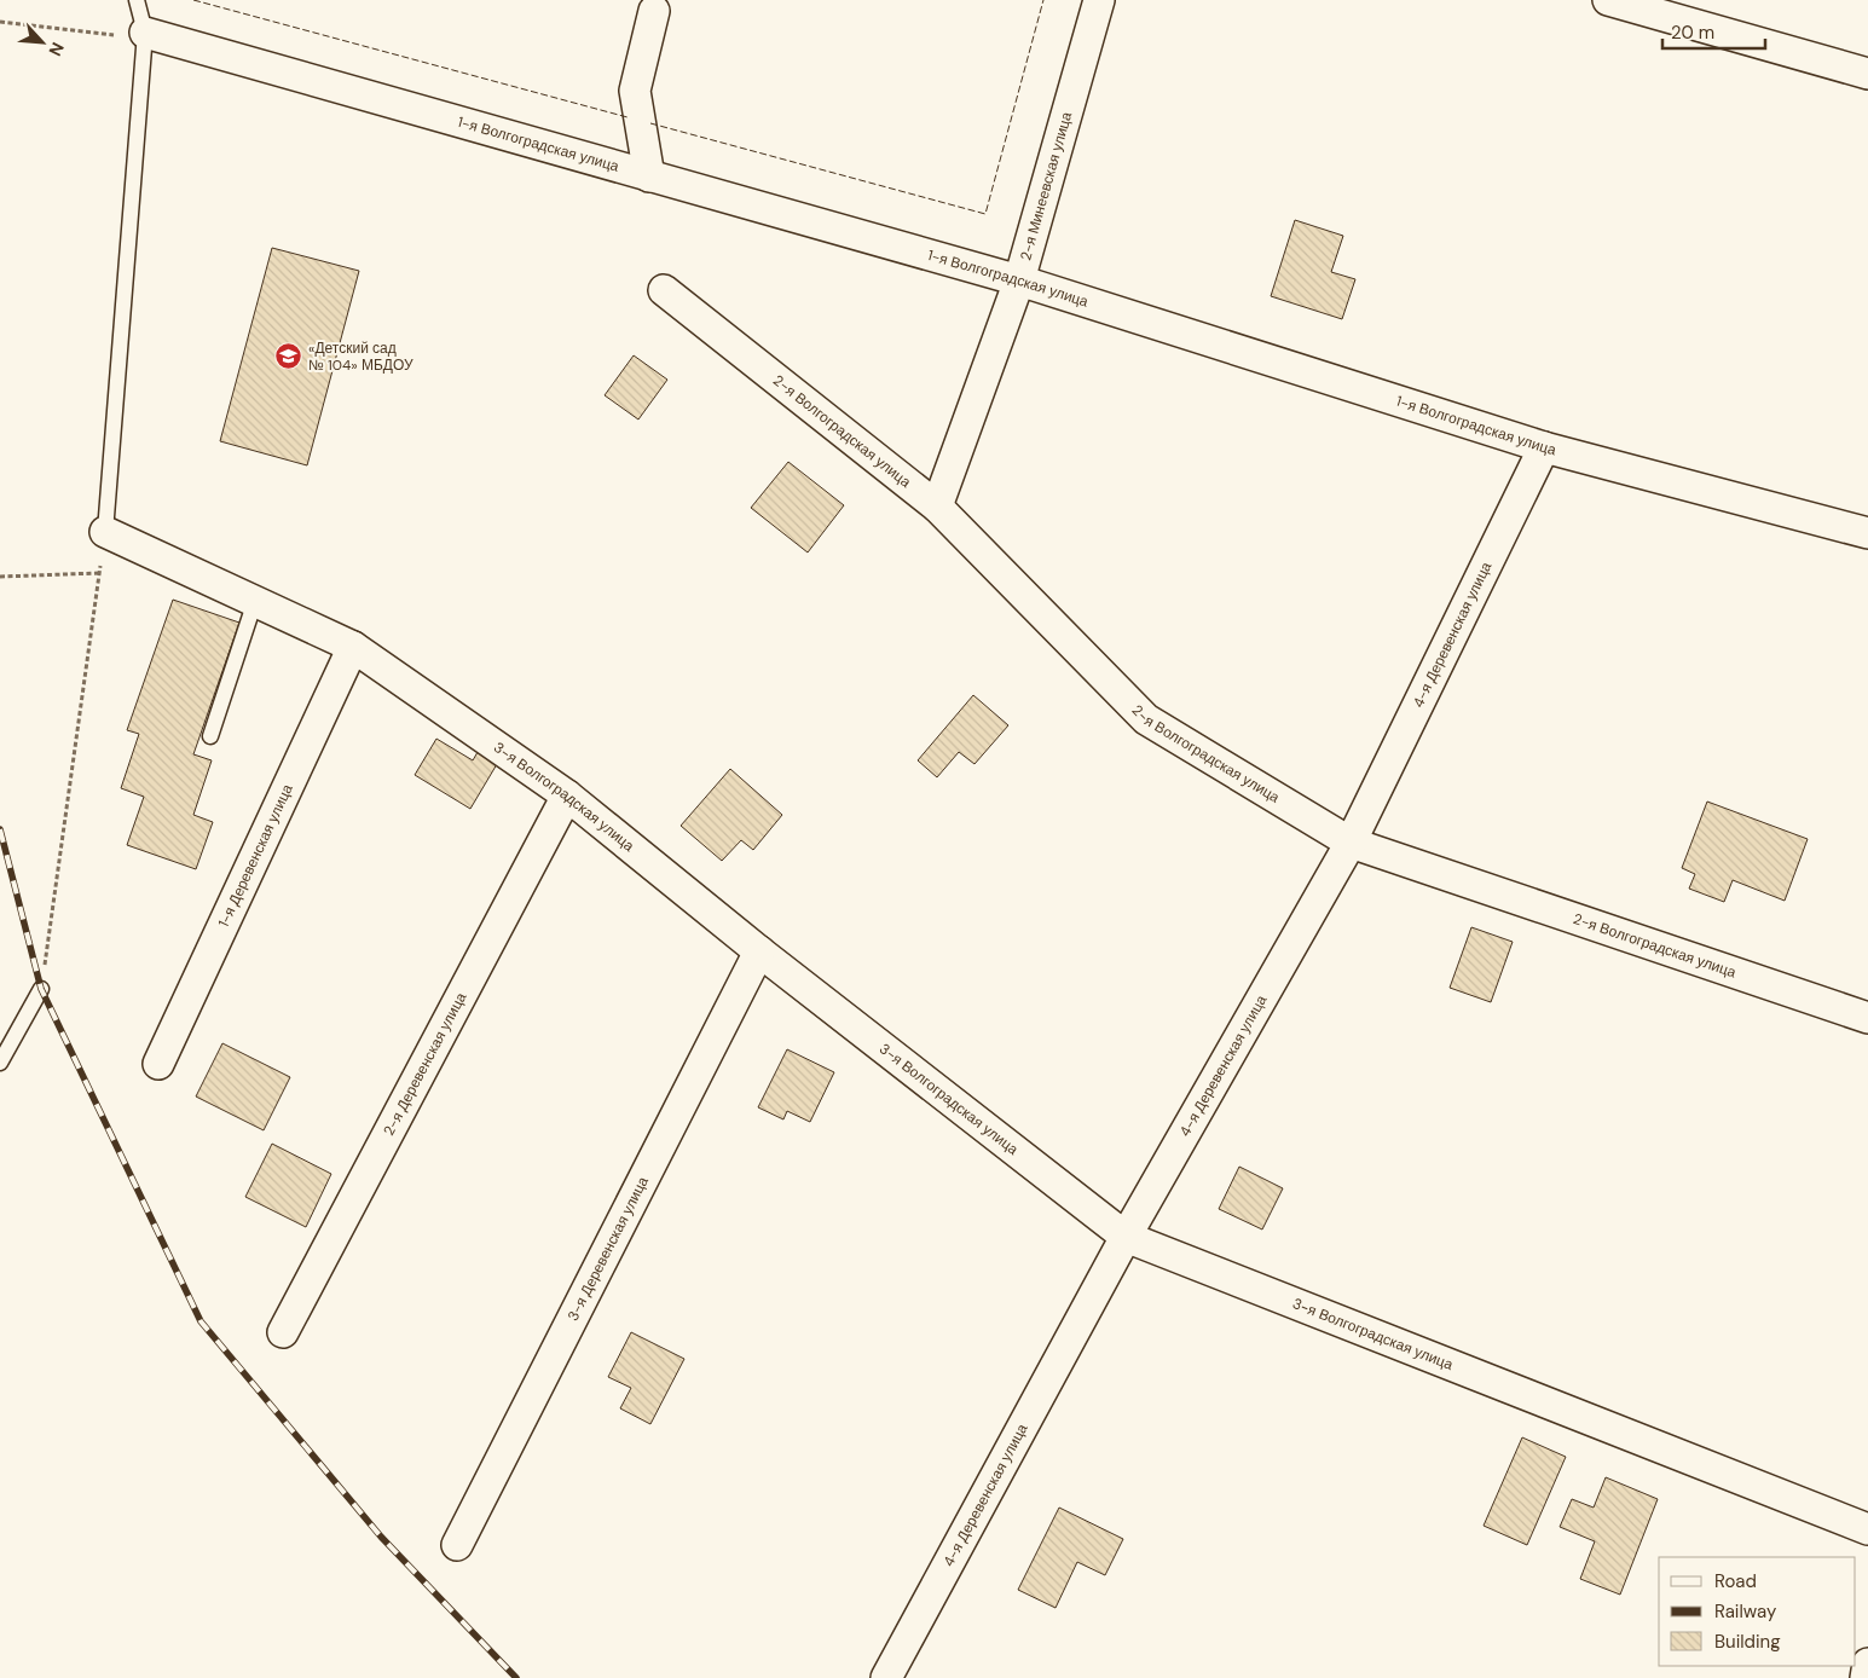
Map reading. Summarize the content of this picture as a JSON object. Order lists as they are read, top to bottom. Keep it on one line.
{"streets":{"street":["1-я Волгоградская улица","2-я Минеевская улица","2-я Волгоградская улица","4-я Деревенская улица","3-я Волгоградская улица","1-я Деревенская улица","2-я Деревенская улица","3-я Деревенская улица"]},"crossings":[["1-я Волгоградская улица","2-я Минеевская улица"],["1-я Волгоградская улица","4-я Деревенская улица"],["2-я Минеевская улица","2-я Волгоградская улица"],["2-я Волгоградская улица","4-я Деревенская улица"],["4-я Деревенская улица","3-я Волгоградская улица"],["3-я Волгоградская улица","1-я Деревенская улица"],["3-я Волгоградская улица","2-я Деревенская улица"],["3-я Волгоградская улица","3-я Деревенская улица"]],"places":{"school or university":["«Детский сад № 104» МБДОУ"]},"legend":["Road","Railway","Building"],"scale_bar":"20 m","north":"bottom right"}
